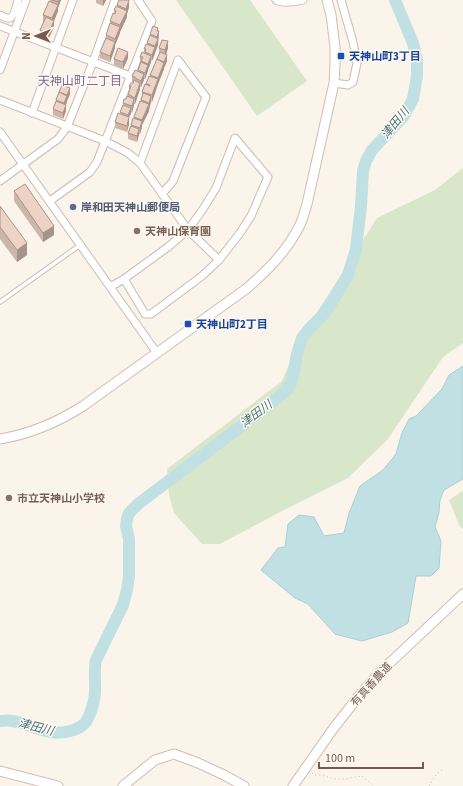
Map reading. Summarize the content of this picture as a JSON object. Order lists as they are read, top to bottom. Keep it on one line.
{"streets":{"street":["有真香農道"]},"districts":["天神山町二丁目"],"water":["津田川"],"places":{"transit":["天神山町3丁目","天神山町2丁目"],"other":["岸和田天神山郵便局","天神山保育園","市立天神山小学校"]},"scale_bar":"100 m","north":"left"}
